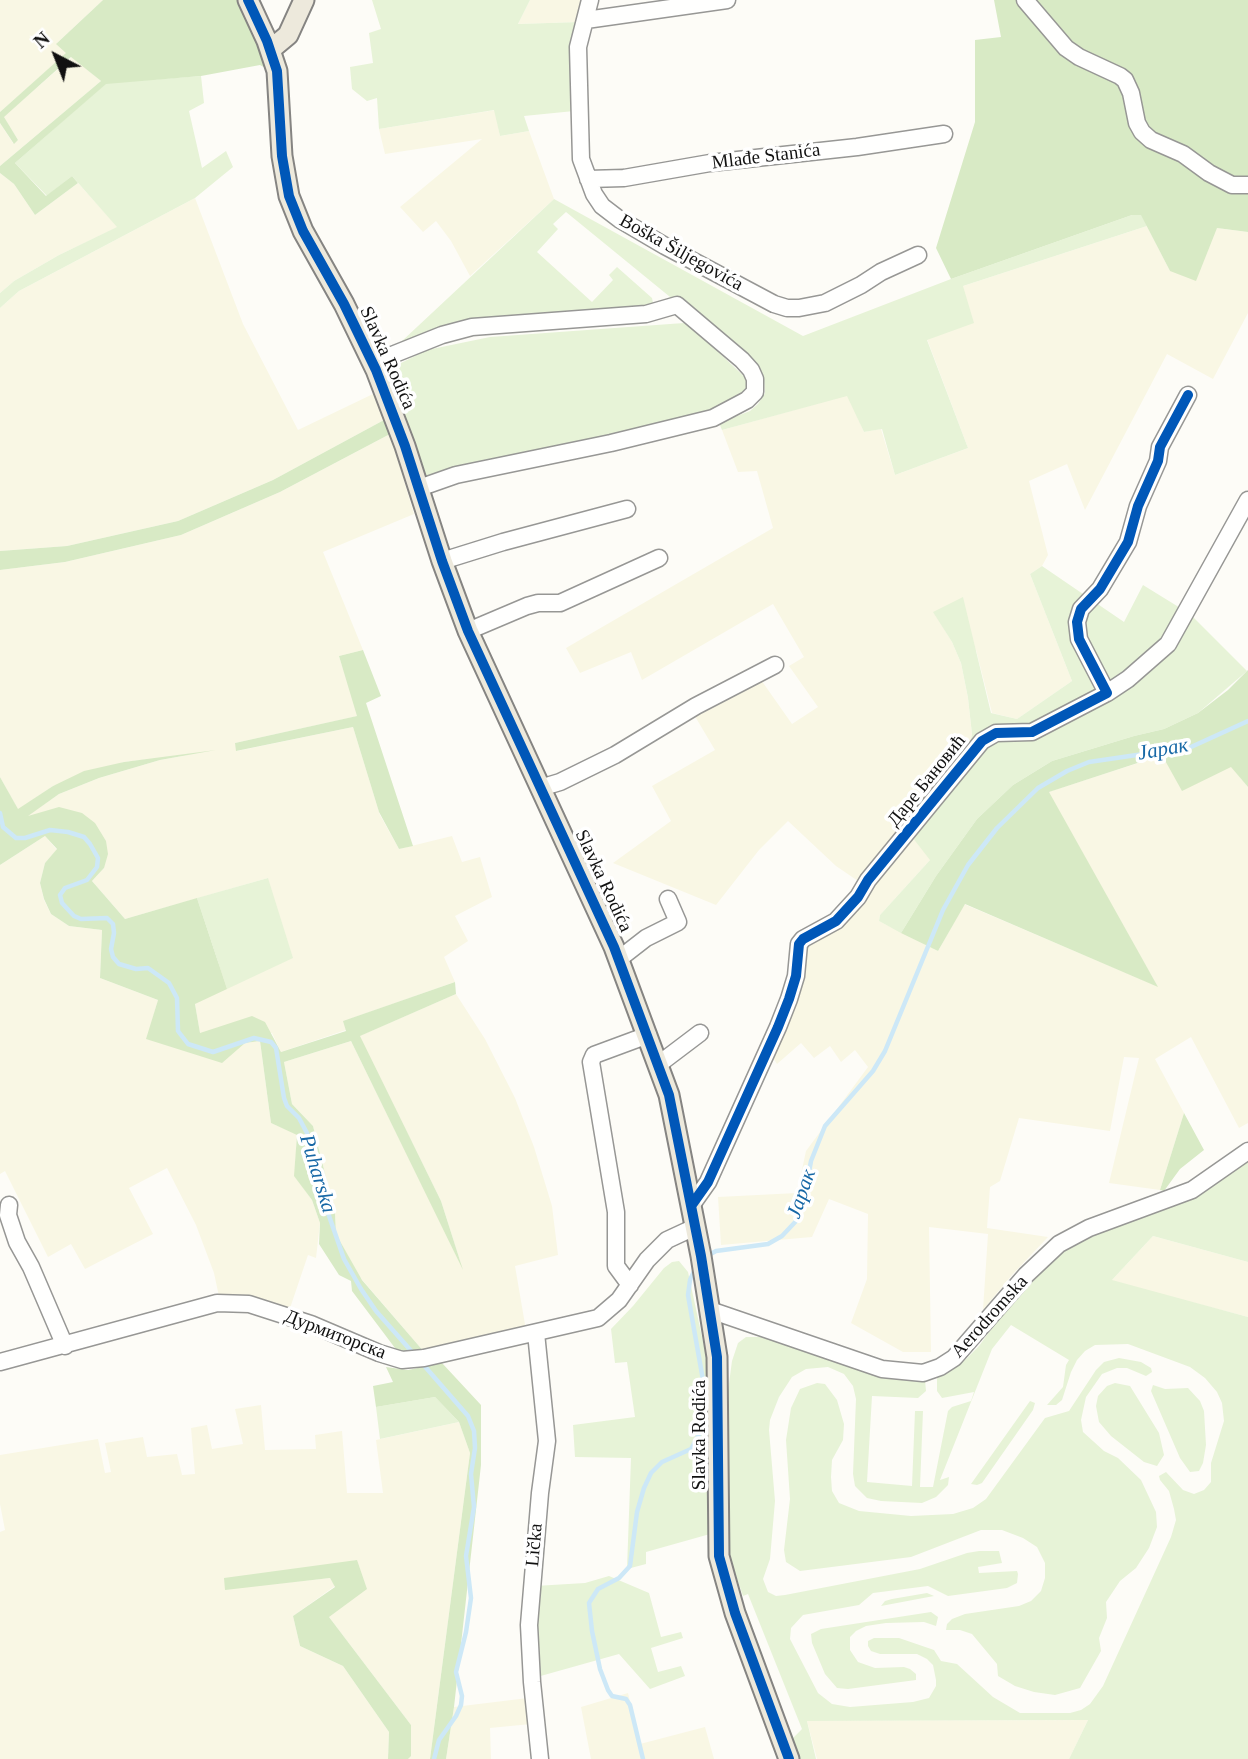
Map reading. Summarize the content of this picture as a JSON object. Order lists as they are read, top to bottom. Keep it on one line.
{"streets":{"main road":["Slavka Rodića"],"street":["Mlađe Stanića","Boška Šiljegovića","Даре Бановић","Aerodromska","Дурмиторска","Lička"]},"crossings":[["Mlađe Stanića","Boška Šiljegovića"],["Slavka Rodića","Даре Бановић"],["Slavka Rodića","Aerodromska"],["Slavka Rodića","Дурмиторска"],["Дурмиторска","Lička"]],"water":["Јарак","Puharska"],"north":"top left"}
